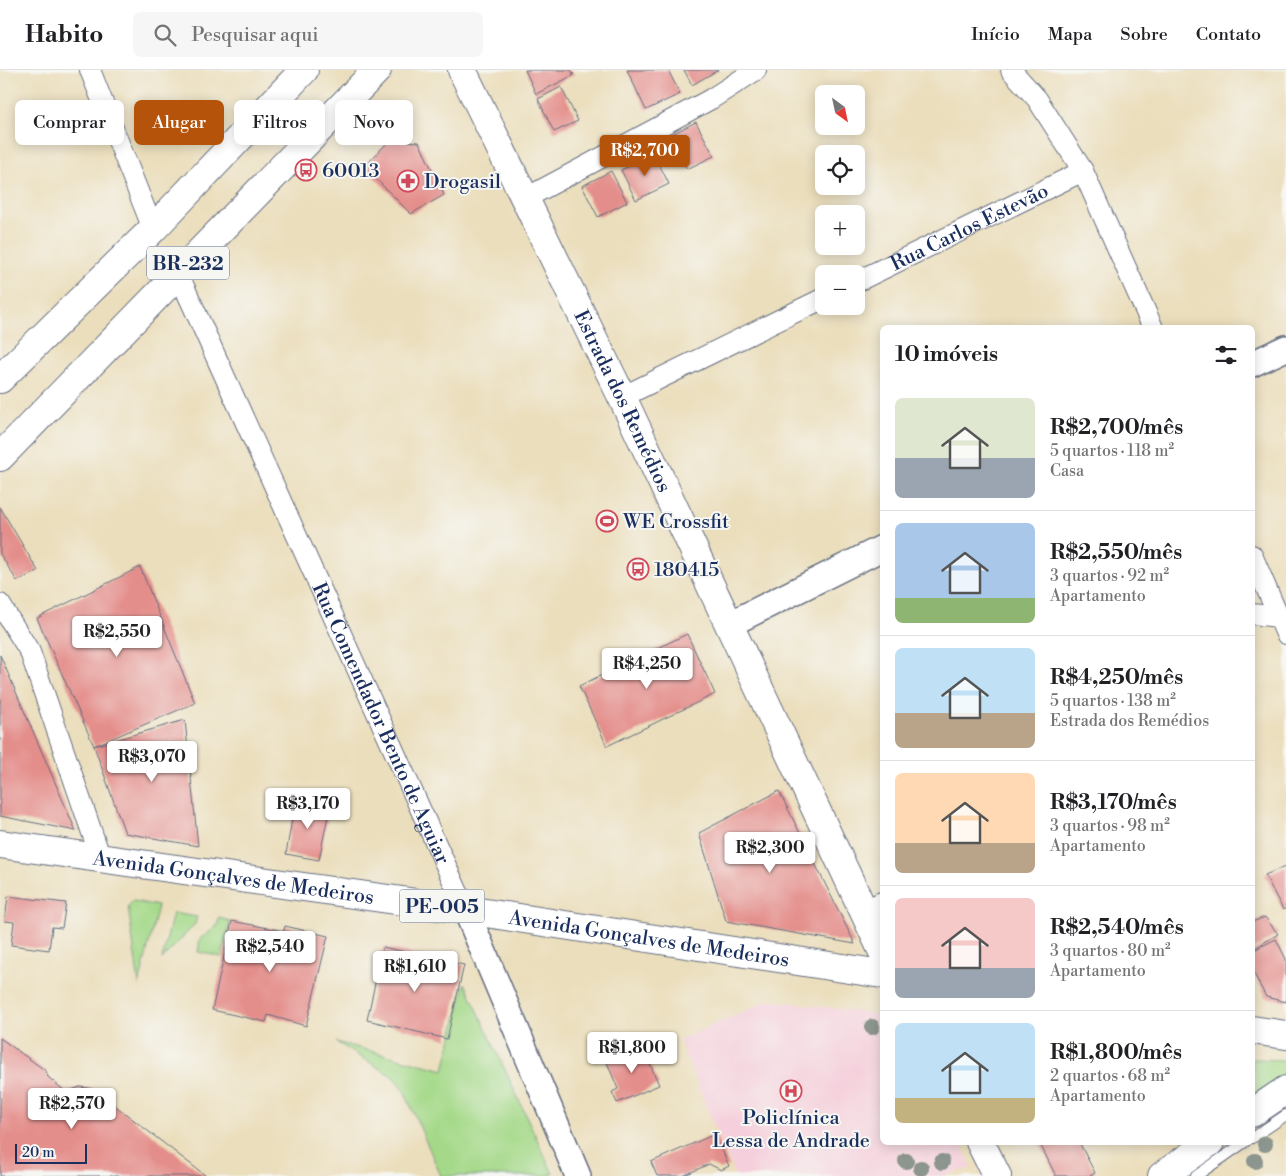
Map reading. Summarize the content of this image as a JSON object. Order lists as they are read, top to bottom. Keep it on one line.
{"streets":{"main road":["BR-232","Estrada dos Remédios","Avenida Gonçalves de Medeiros","PE-005"],"street":["Rua Carlos Estevão","Rua Comendador Bento de Aguiar"]},"crossings":[["BR-232","Rua Comendador Bento de Aguiar"],["Rua Comendador Bento de Aguiar","Avenida Gonçalves de Medeiros"]],"places":{"bus stop":["60013","180415"],"pharmacy":["Drogasil"],"sports":["WE Crossfit"],"hospital":["Policlínica Lessa de Andrade"]},"scale_bar":"20 m","north":"bottom right","page":{"header":"Habito","search":"Pesquisar aqui","nav":["Início","Mapa","Sobre","Contato"],"map_buttons":["+","−"],"chip":["Comprar","Alugar","Filtros","Novo"],"price":["R$2,700","R$2,550","R$4,250","R$3,070","R$3,170","R$2,300","R$2,540","R$1,610","R$1,800","R$2,570"],"heading":"10 imóveis","list":[{"name":"R$2,700/mês","note":"5 quartos · 118 m² · Casa"},{"name":"R$2,550/mês","note":"3 quartos · 92 m² · Apartamento"},{"name":"R$4,250/mês","note":"5 quartos · 138 m² · Estrada dos Remédios"},{"name":"R$3,170/mês","note":"3 quartos · 98 m² · Apartamento"},{"name":"R$2,540/mês","note":"3 quartos · 80 m² · Apartamento"},{"name":"R$1,800/mês","note":"2 quartos · 68 m² · Apartamento"}],"scale":"20 m"}}
